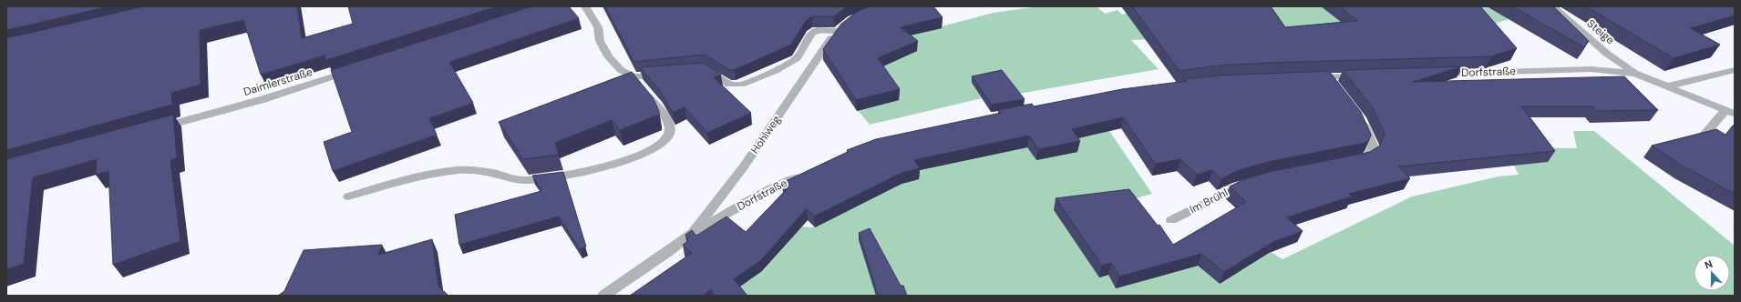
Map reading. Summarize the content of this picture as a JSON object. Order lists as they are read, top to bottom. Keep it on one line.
{"streets":{"street":["Steige","Dorfstraße","Daimlerstraße","Hohlweg","Im Brühl"]},"crossings":[["Steige","Dorfstraße"],["Dorfstraße","Hohlweg"]],"north":"top"}
